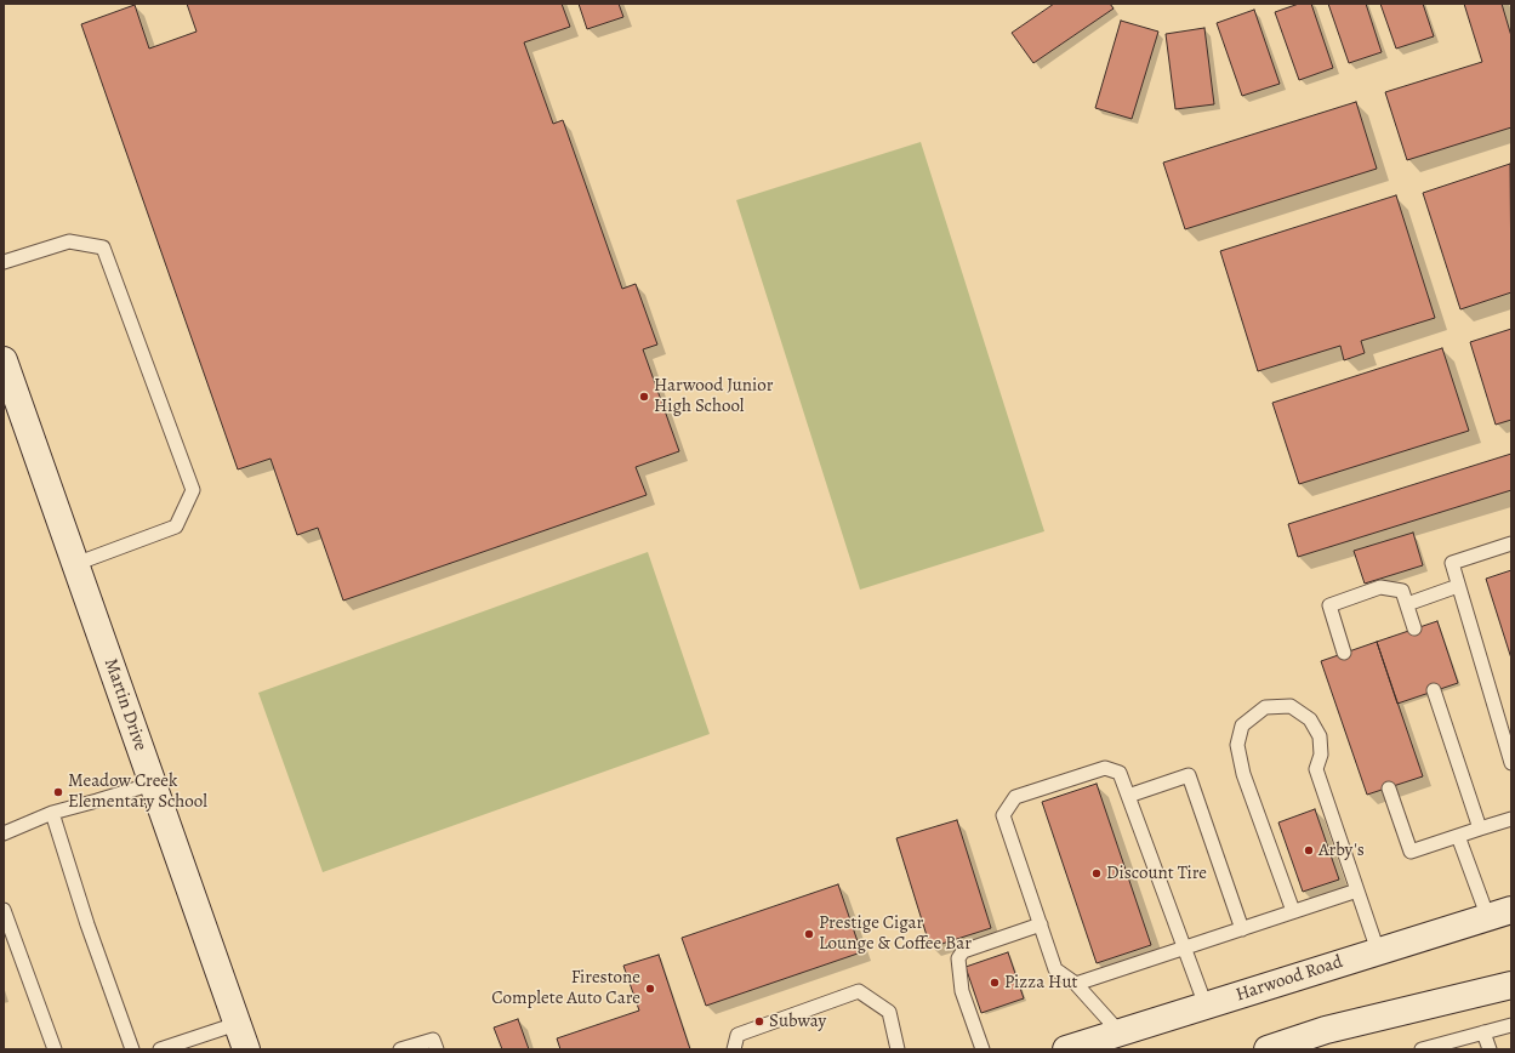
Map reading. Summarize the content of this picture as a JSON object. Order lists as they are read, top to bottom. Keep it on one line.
{"streets":{"street":["Martin Drive","Harwood Road"]},"places":["Harwood Junior High School","Meadow Creek Elementary School","Arby's","Discount Tire","Prestige Cigar Lounge & Coffee Bar","Pizza Hut","Firestone Complete Auto Care","Subway"]}
